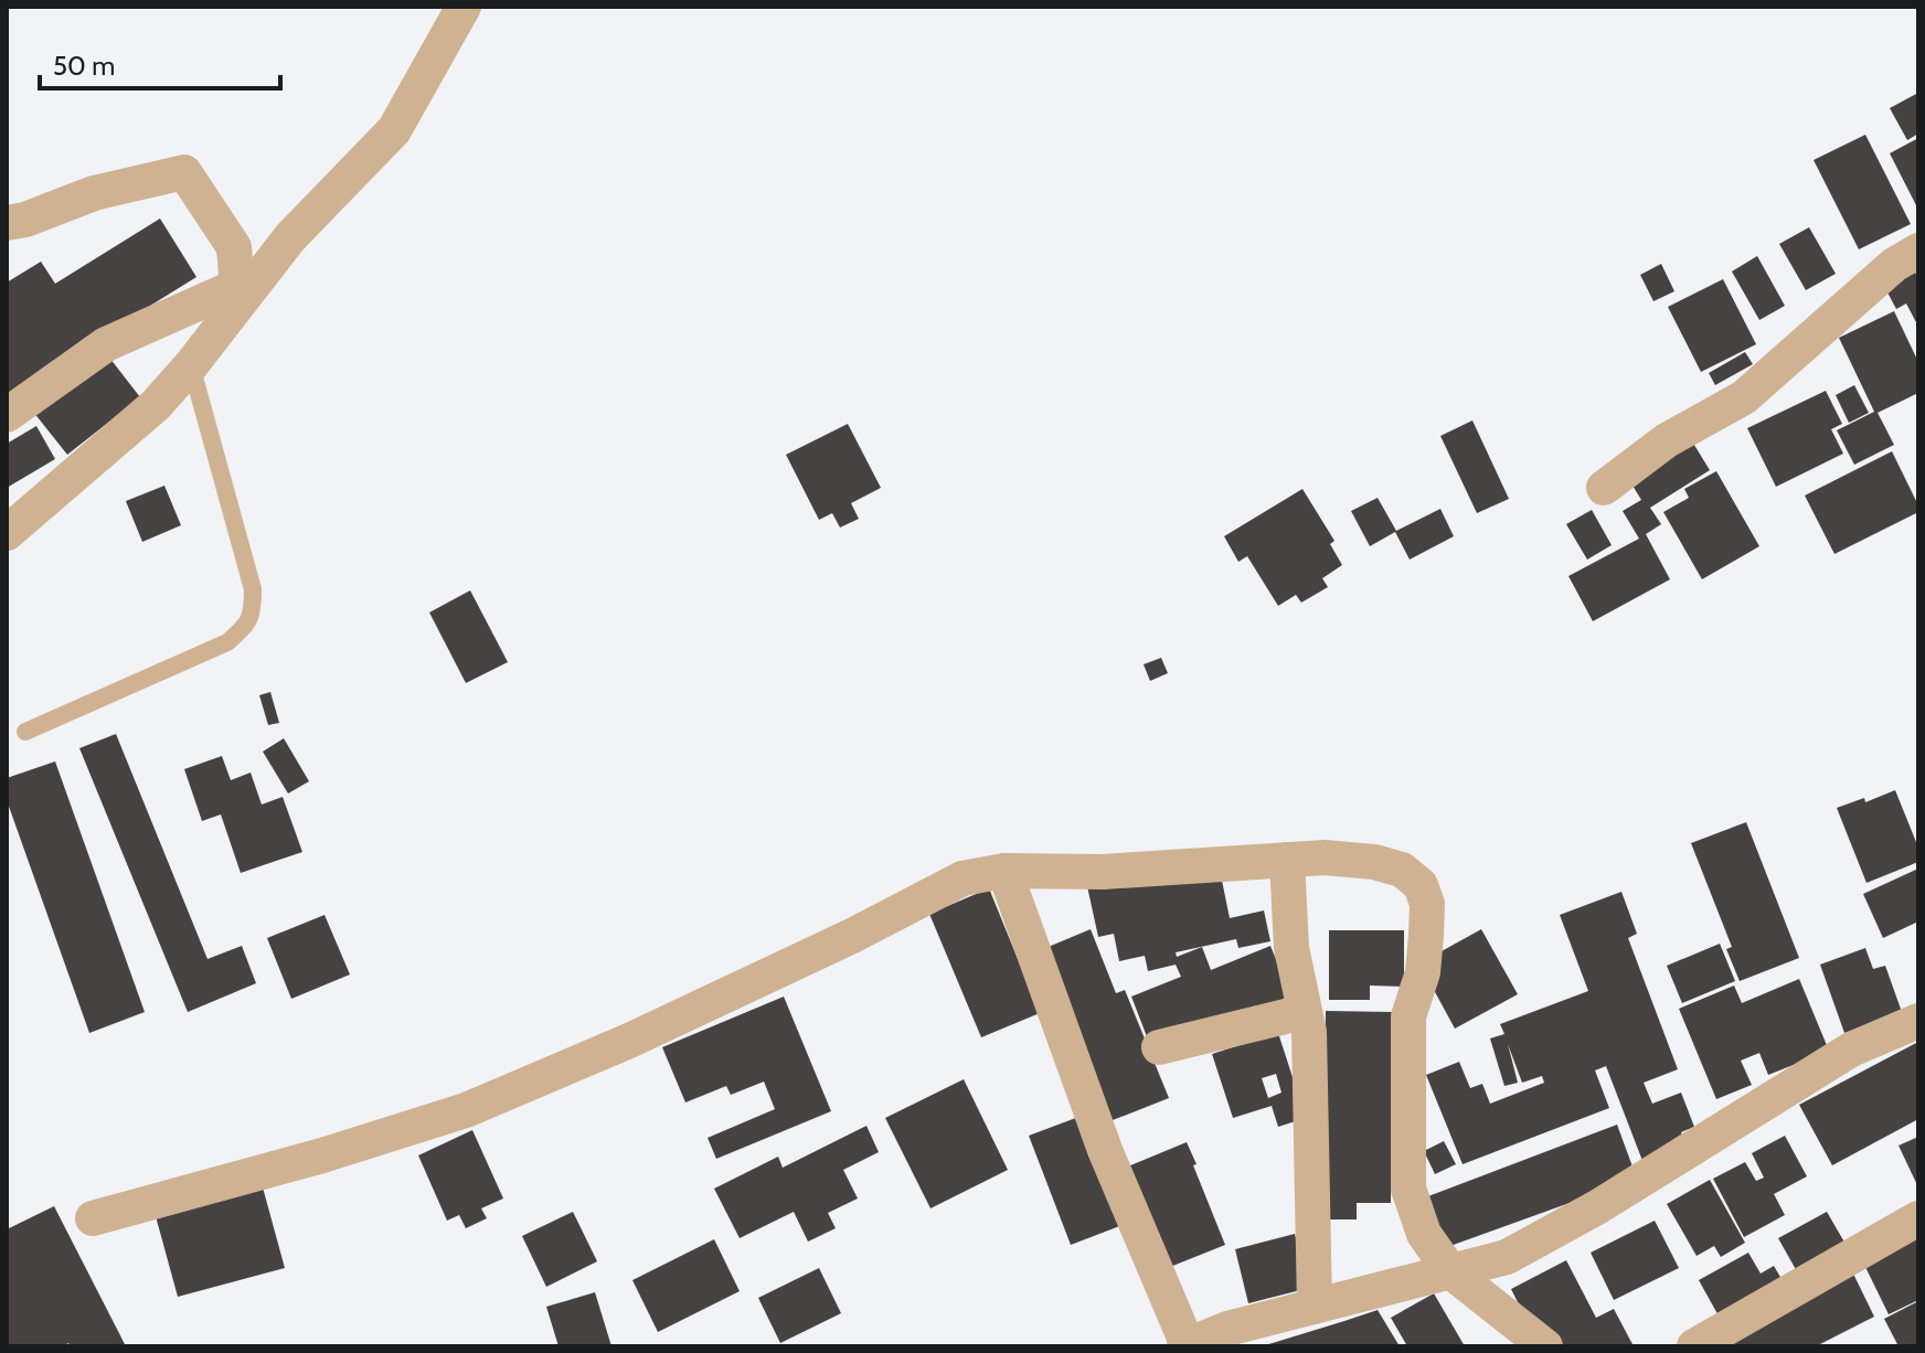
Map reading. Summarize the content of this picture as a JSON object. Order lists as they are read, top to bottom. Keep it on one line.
{"scale_bar":"50 m"}
